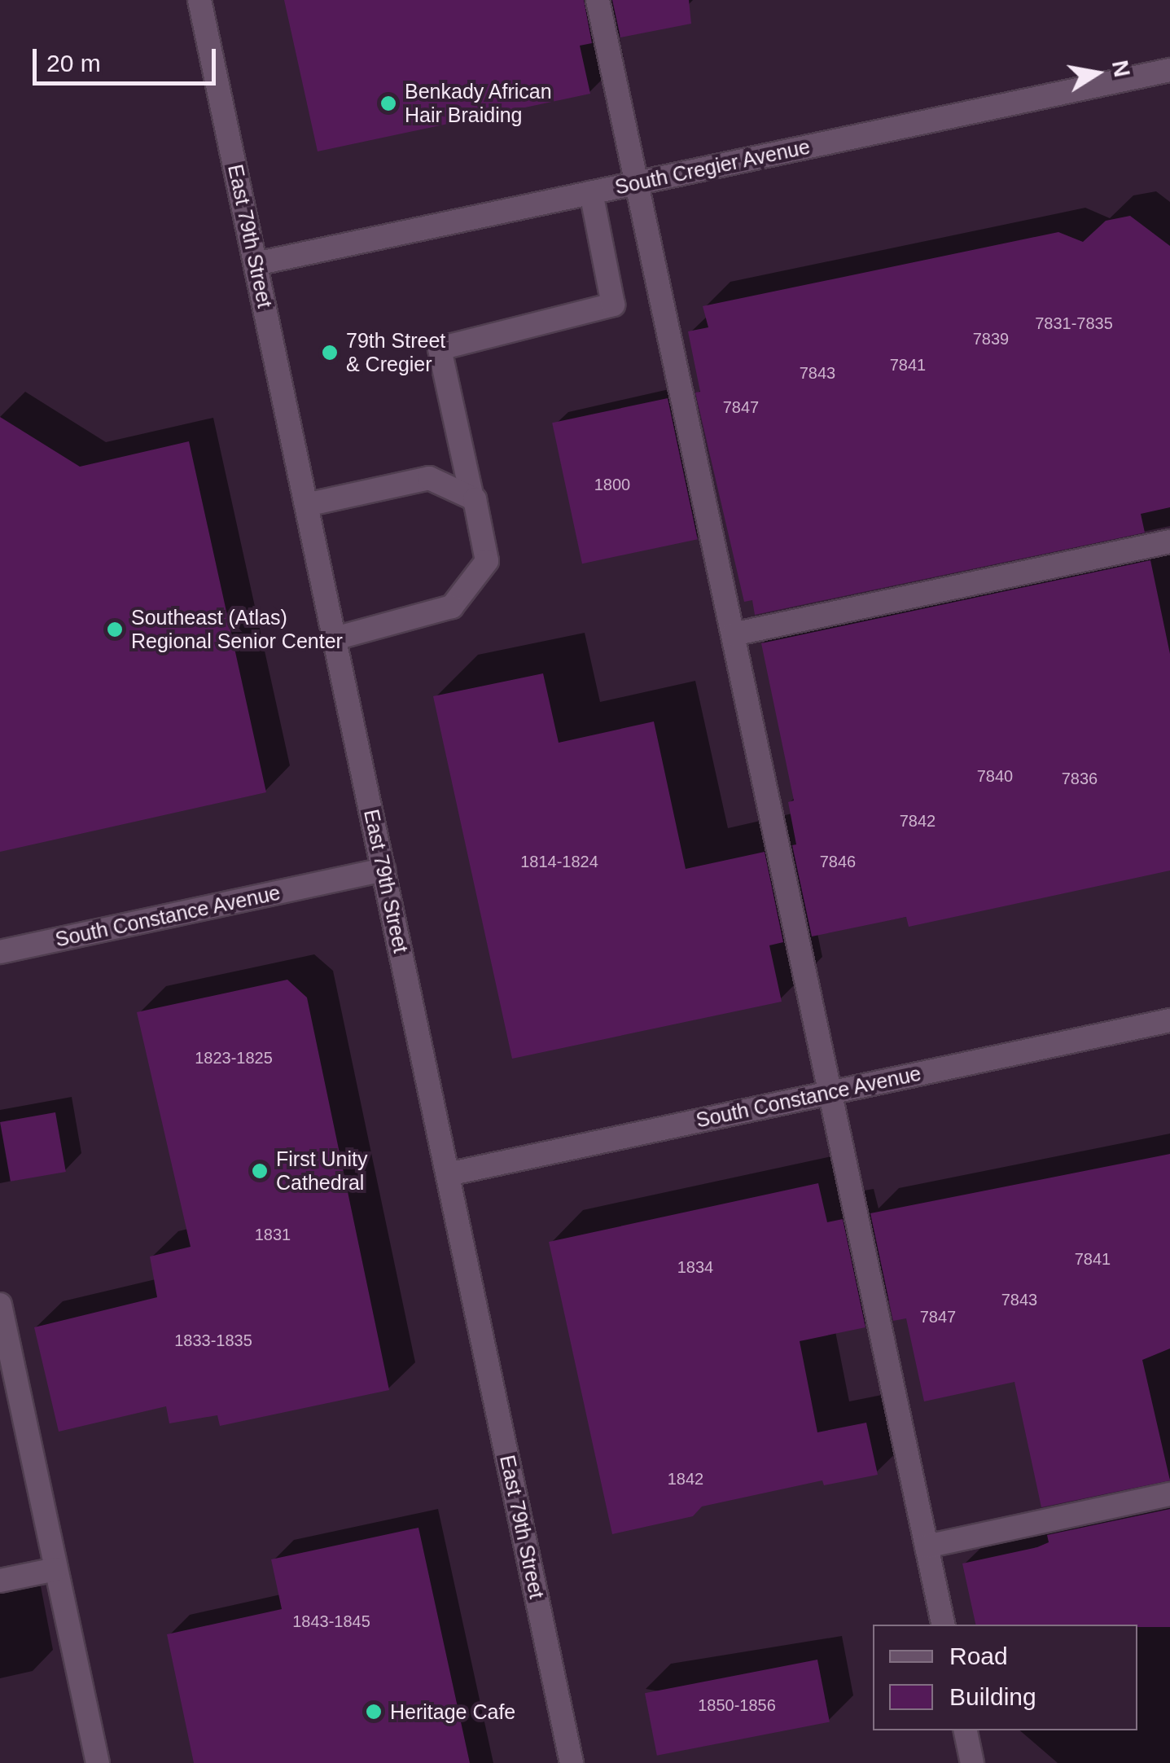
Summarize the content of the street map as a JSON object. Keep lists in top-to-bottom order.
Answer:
{
  "streets": {
    "street": ["South Cregier Avenue", "East 79th Street", "South Constance Avenue"]
  },
  "crossings": [
    ["South Cregier Avenue", "East 79th Street"],
    ["East 79th Street", "South Constance Avenue"]
  ],
  "places": [
    "Benkady African Hair Braiding",
    "79th Street & Cregier",
    "Southeast (Atlas) Regional Senior Center",
    "First Unity Cathedral",
    "Heritage Cafe"
  ],
  "house_numbers": [
    "7831-7835",
    "7839",
    "7841",
    "7843",
    "7847",
    "1800",
    "7840",
    "7836",
    "7842",
    "1814-1824",
    "7846",
    "1823-1825",
    "1831",
    "7841",
    "1834",
    "7843",
    "7847",
    "1833-1835",
    "1842",
    "1843-1845",
    "1850-1856"
  ],
  "legend": ["Road", "Building"],
  "scale_bar": "20 m",
  "north": "right"
}
